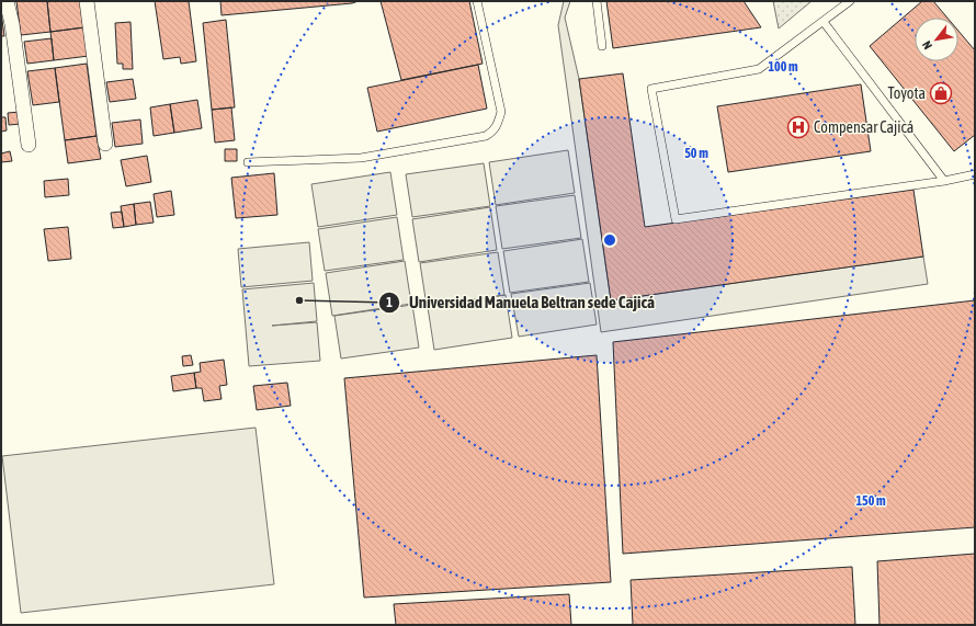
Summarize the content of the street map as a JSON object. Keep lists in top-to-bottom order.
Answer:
{
  "places": {
    "shop": ["Toyota"],
    "hospital": ["Compensar Cajicá"],
    "other": ["Universidad Manuela Beltran sede Cajicá"]
  },
  "north": "bottom left",
  "rings": ["100 m", "50 m", "150 m"]
}
